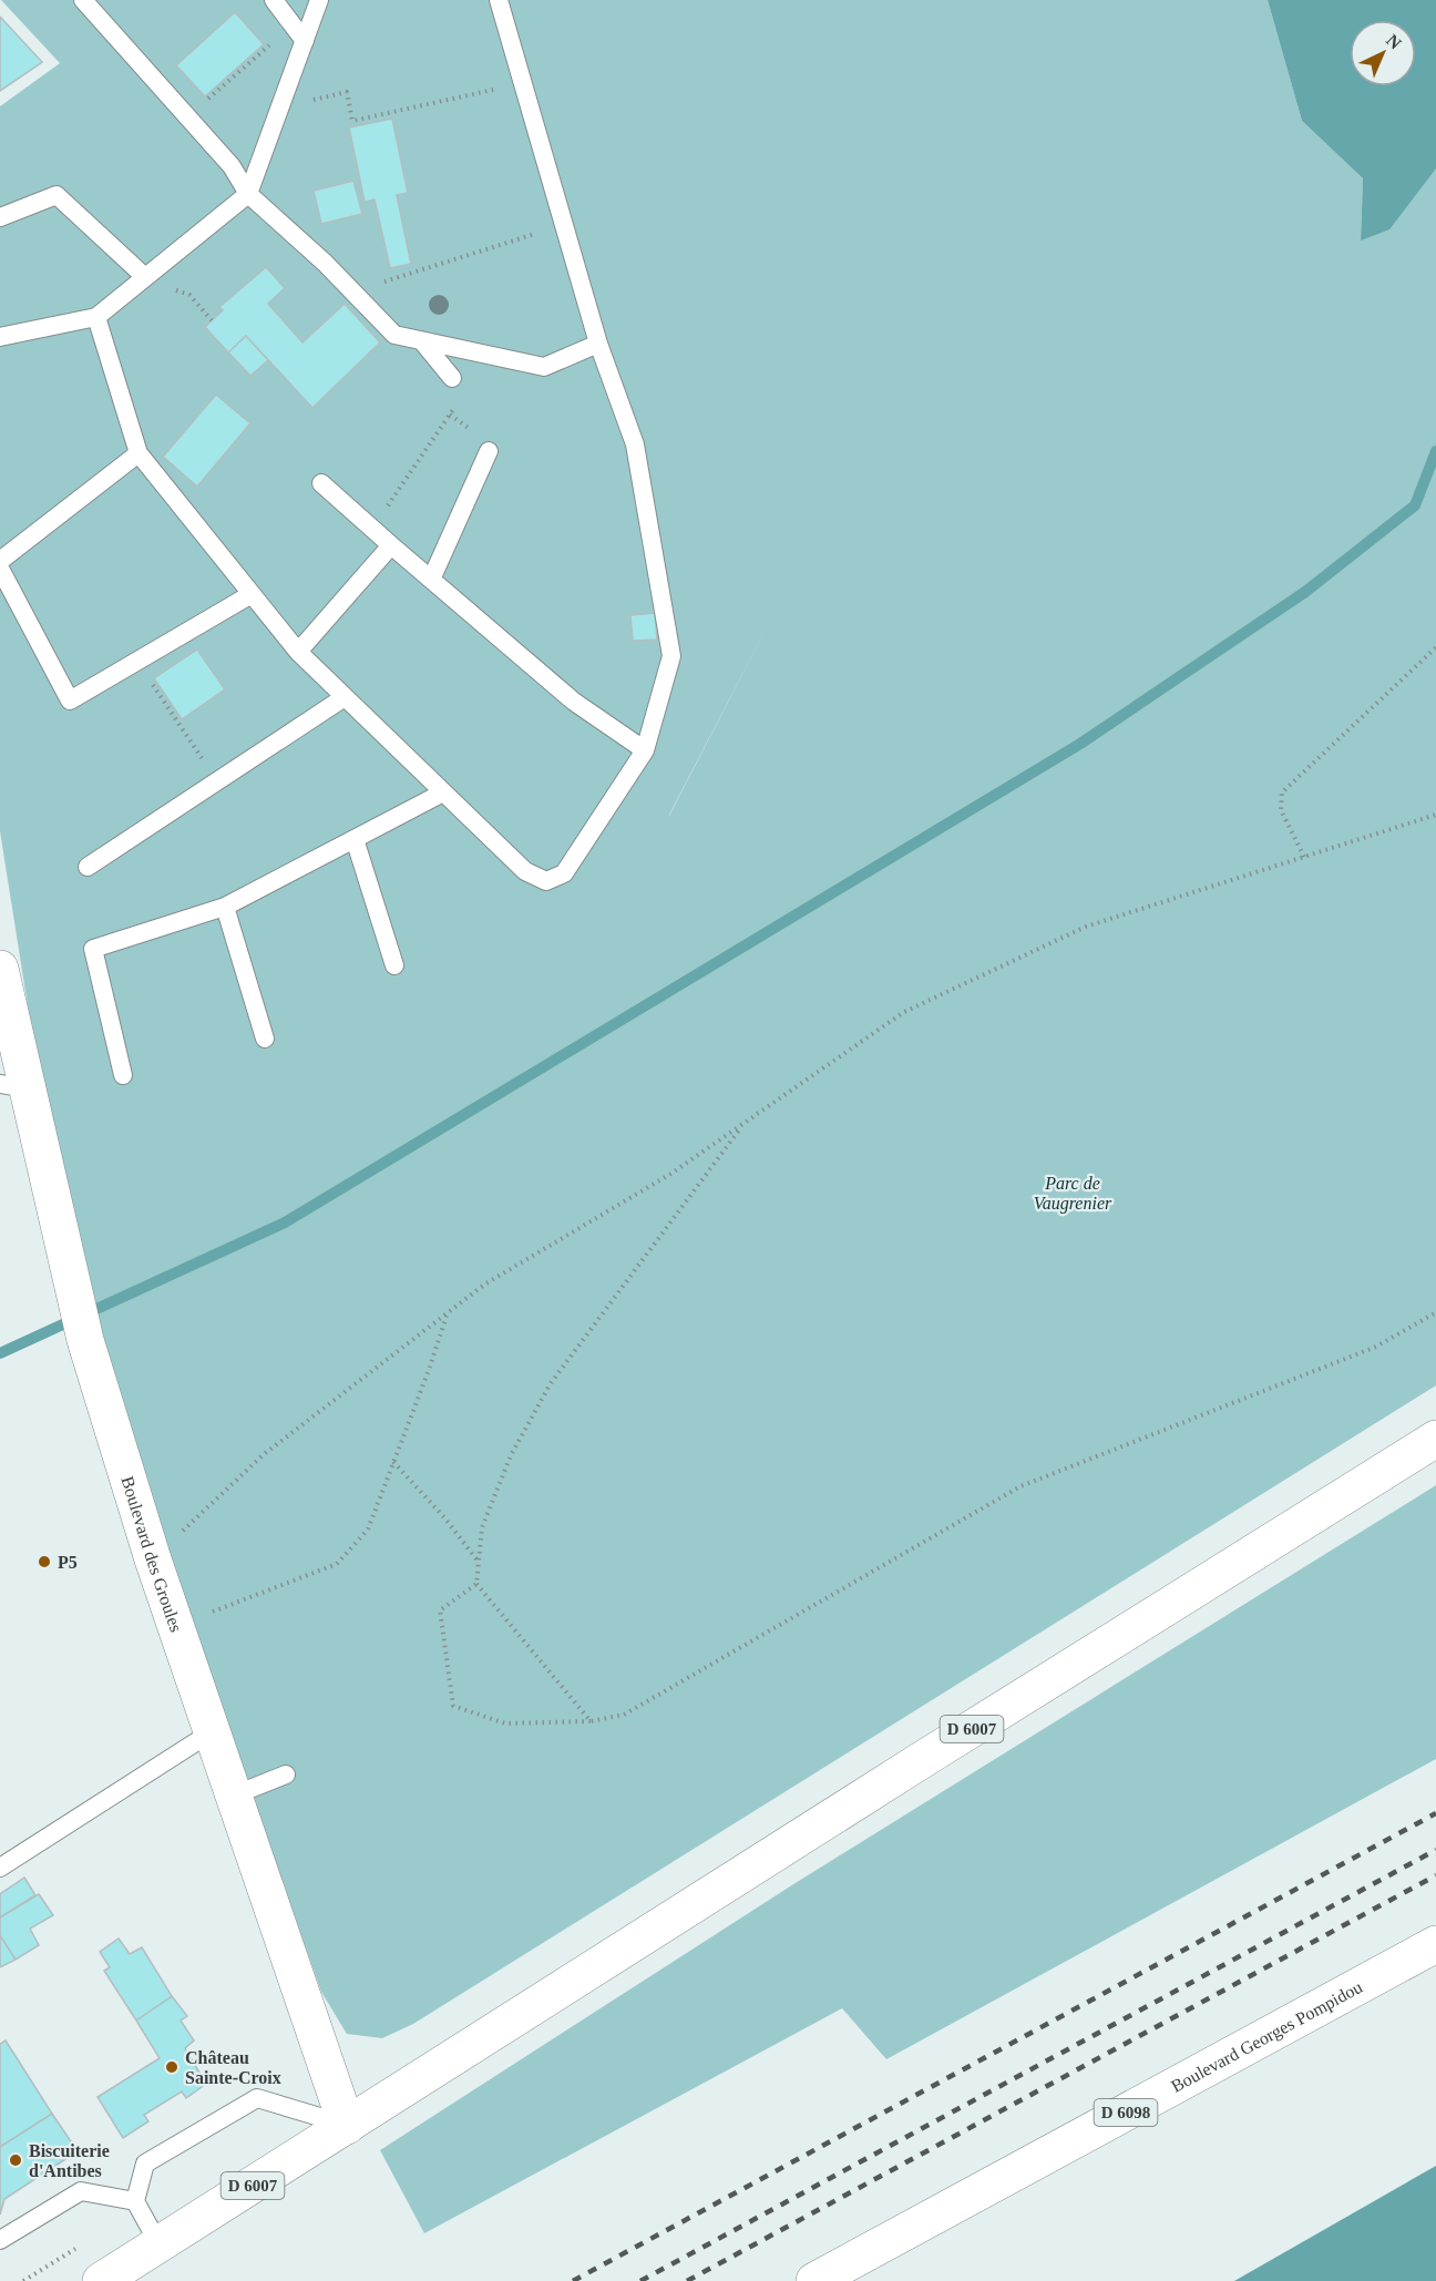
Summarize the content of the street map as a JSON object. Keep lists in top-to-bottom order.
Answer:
{
  "streets": {
    "main road": [
      "Boulevard des Groules",
      "D 6007",
      "Boulevard Georges Pompidou",
      "D 6098"
    ]
  },
  "crossings": [
    ["Boulevard des Groules", "D 6007"]
  ],
  "parks": ["Parc de Vaugrenier"],
  "places": ["P5", "Château Sainte-Croix", "Biscuiterie d'Antibes"],
  "north": "top right"
}
